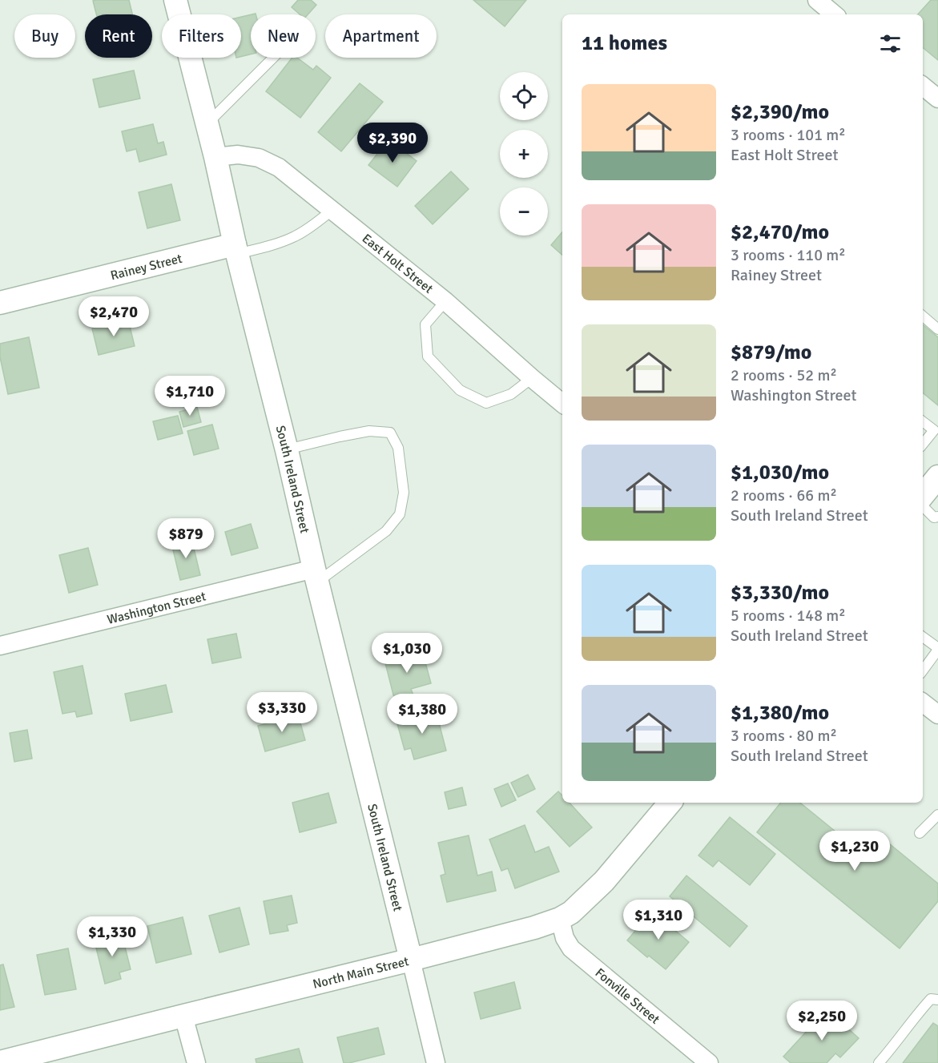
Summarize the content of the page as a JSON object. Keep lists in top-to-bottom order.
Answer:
{
  "streets": {
    "street": [
      "East Holt Street",
      "Rainey Street",
      "South Ireland Street",
      "Washington Street",
      "North Main Street",
      "Fonville Street"
    ]
  },
  "crossings": [
    ["East Holt Street", "South Ireland Street"],
    ["Rainey Street", "South Ireland Street"],
    ["South Ireland Street", "Washington Street"],
    ["South Ireland Street", "North Main Street"],
    ["North Main Street", "Fonville Street"]
  ],
  "page": {
    "chip": [
      "Buy",
      "Rent",
      "Filters",
      "New",
      "Apartment"
    ],
    "heading": "11 homes",
    "map_buttons": ["+", "−"],
    "list": [
      {
        "name": "$2,390/mo",
        "note": "3 rooms · 101 m² · East Holt Street"
      },
      {
        "name": "$2,470/mo",
        "note": "3 rooms · 110 m² · Rainey Street"
      },
      {
        "name": "$879/mo",
        "note": "2 rooms · 52 m² · Washington Street"
      },
      {
        "name": "$1,030/mo",
        "note": "2 rooms · 66 m² · South Ireland Street"
      },
      {
        "name": "$3,330/mo",
        "note": "5 rooms · 148 m² · South Ireland Street"
      },
      {
        "name": "$1,380/mo",
        "note": "3 rooms · 80 m² · South Ireland Street"
      }
    ],
    "price": [
      "$2,390",
      "$2,470",
      "$1,710",
      "$879",
      "$1,030",
      "$3,330",
      "$1,380",
      "$1,230",
      "$1,310",
      "$1,330",
      "$2,250"
    ]
  }
}
